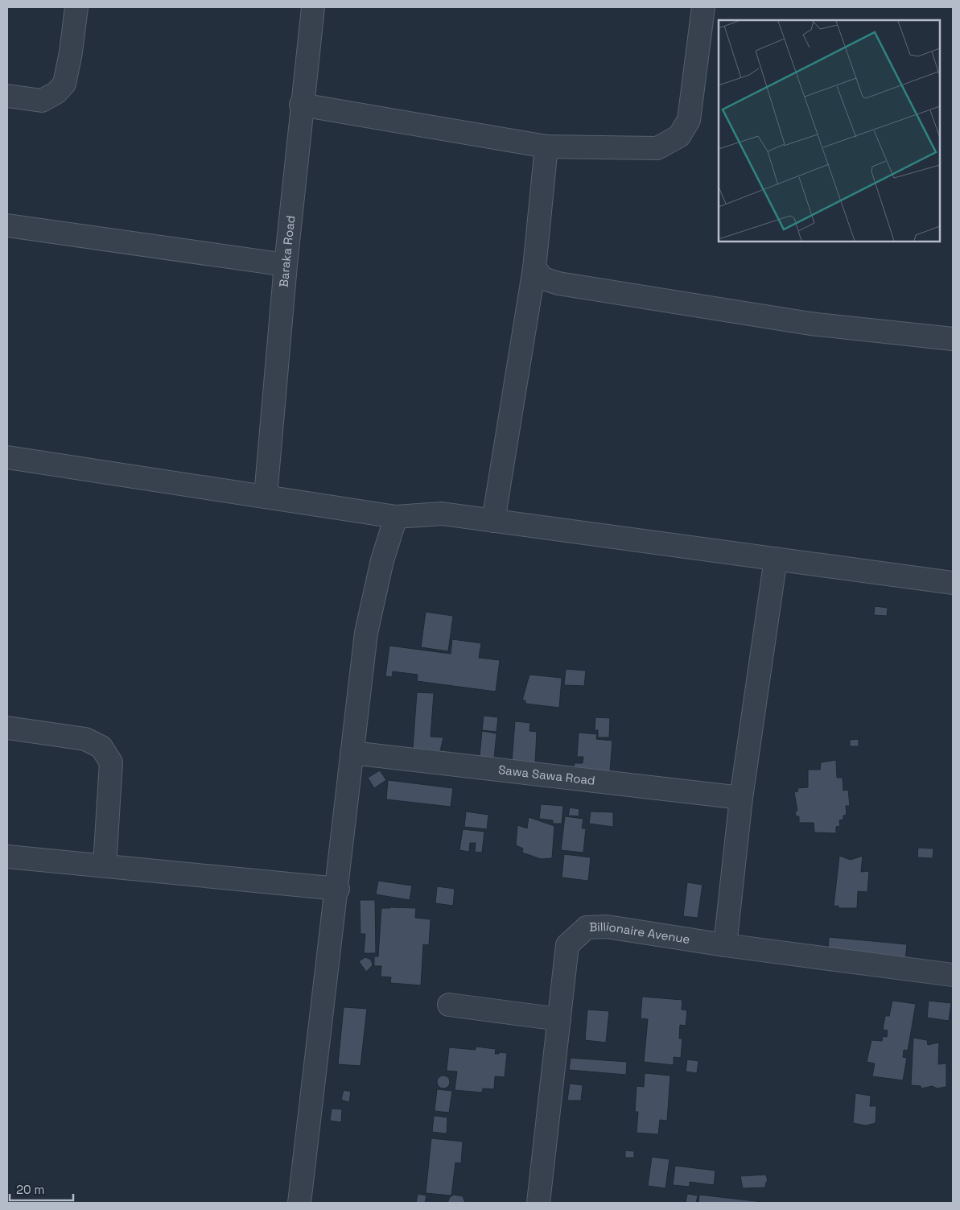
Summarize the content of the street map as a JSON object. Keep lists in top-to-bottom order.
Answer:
{
  "streets": {
    "street": ["Baraka Road", "Sawa Sawa Road", "Billionaire Avenue"]
  },
  "scale_bar": "20 m"
}
